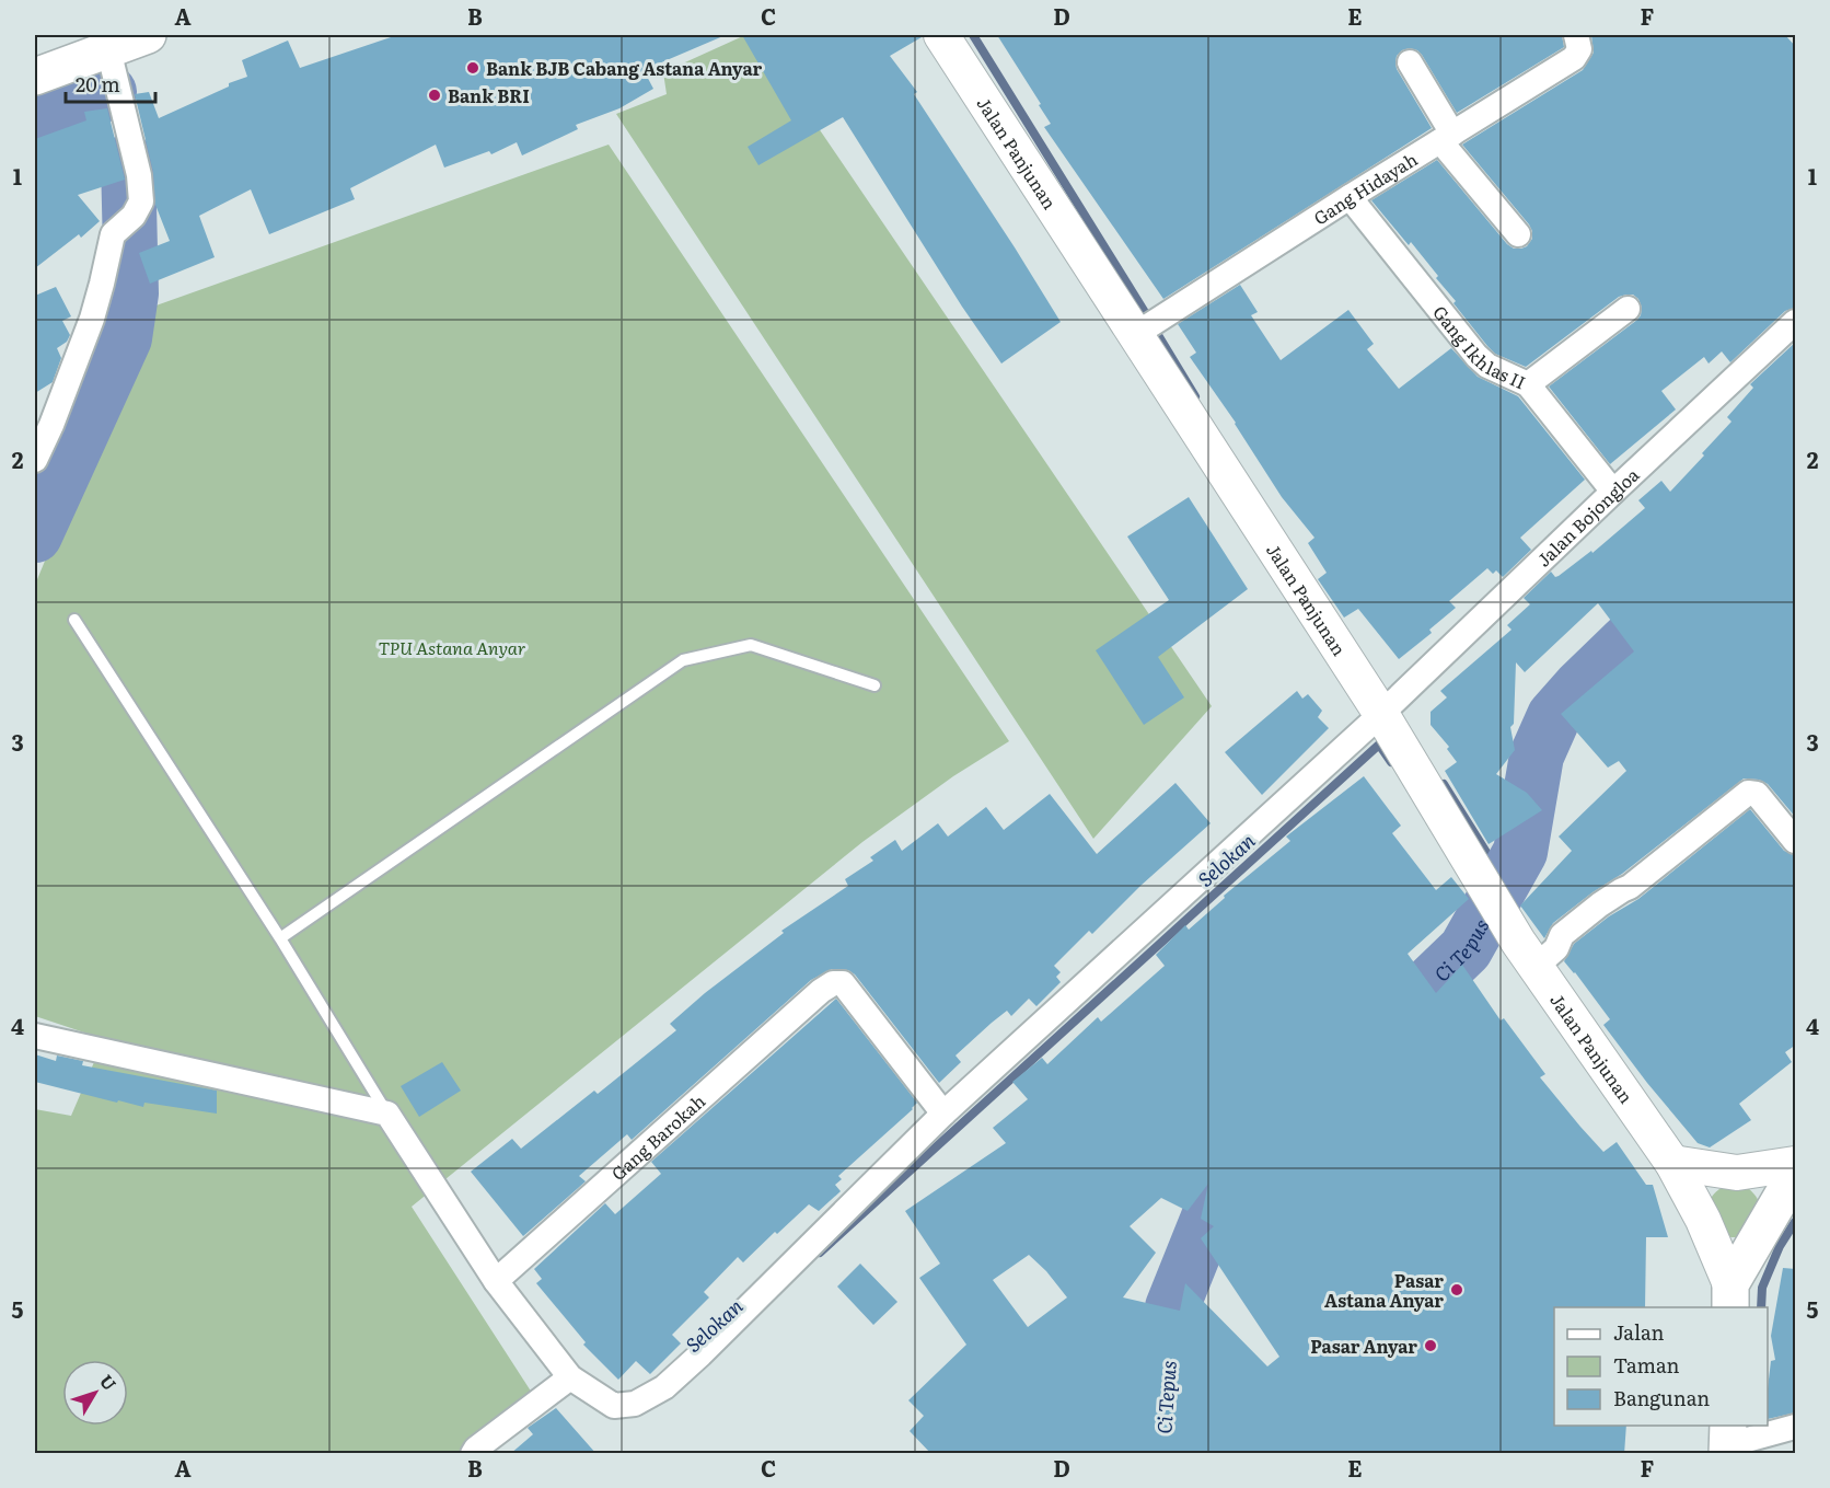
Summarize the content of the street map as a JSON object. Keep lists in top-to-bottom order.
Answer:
{
  "streets": {
    "main road": ["Jalan Panjunan"],
    "street": [
      "Gang Hidayah",
      "Gang Ikhlas II",
      "Jalan Bojongloa",
      "Gang Barokah"
    ]
  },
  "crossings": [
    ["Jalan Panjunan", "Gang Hidayah"],
    ["Jalan Panjunan", "Jalan Bojongloa"],
    ["Gang Hidayah", "Gang Ikhlas II"],
    ["Gang Ikhlas II", "Jalan Bojongloa"],
    ["Jalan Bojongloa", "Gang Barokah"]
  ],
  "water": ["Selokan", "Ci Tepus"],
  "parks": ["TPU Astana Anyar"],
  "places": [
    "Bank BJB Cabang Astana Anyar",
    "Bank BRI",
    "Pasar Astana Anyar",
    "Pasar Anyar"
  ],
  "legend": ["Jalan", "Taman", "Bangunan"],
  "scale_bar": "20 m",
  "north": "top right",
  "grid": {
    "columns": [
      "A",
      "B",
      "C",
      "D",
      "E",
      "F"
    ],
    "rows": [
      "1",
      "2",
      "3",
      "4",
      "5"
    ]
  }
}
